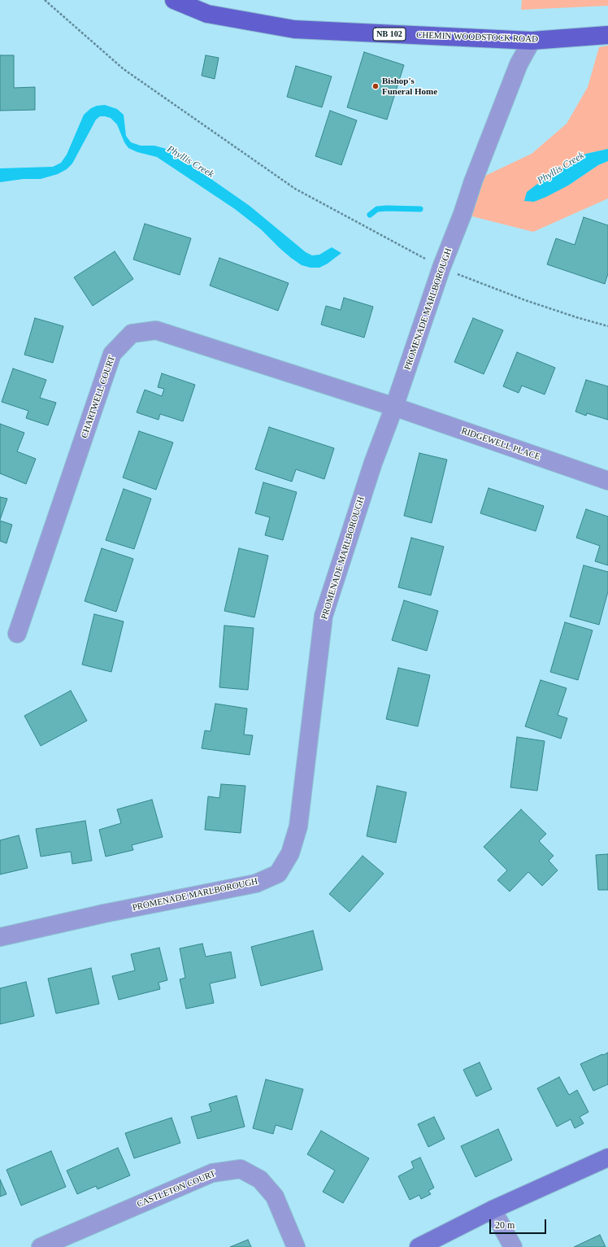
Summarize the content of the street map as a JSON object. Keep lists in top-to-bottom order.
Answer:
{
  "streets": {
    "main road": ["NB 102", "CHEMIN WOODSTOCK ROAD"],
    "street": [
      "PROMENADE MARLBOROUGH",
      "CHARTWELL COURT",
      "RIDGEWELL PLACE",
      "CASTLETON COURT"
    ]
  },
  "crossings": [
    ["CHEMIN WOODSTOCK ROAD", "PROMENADE MARLBOROUGH"],
    ["PROMENADE MARLBOROUGH", "CHARTWELL COURT"],
    ["PROMENADE MARLBOROUGH", "RIDGEWELL PLACE"],
    ["CHARTWELL COURT", "RIDGEWELL PLACE"]
  ],
  "water": ["Phyllis Creek"],
  "places": ["Bishop's Funeral Home"],
  "scale_bar": "20 m"
}
